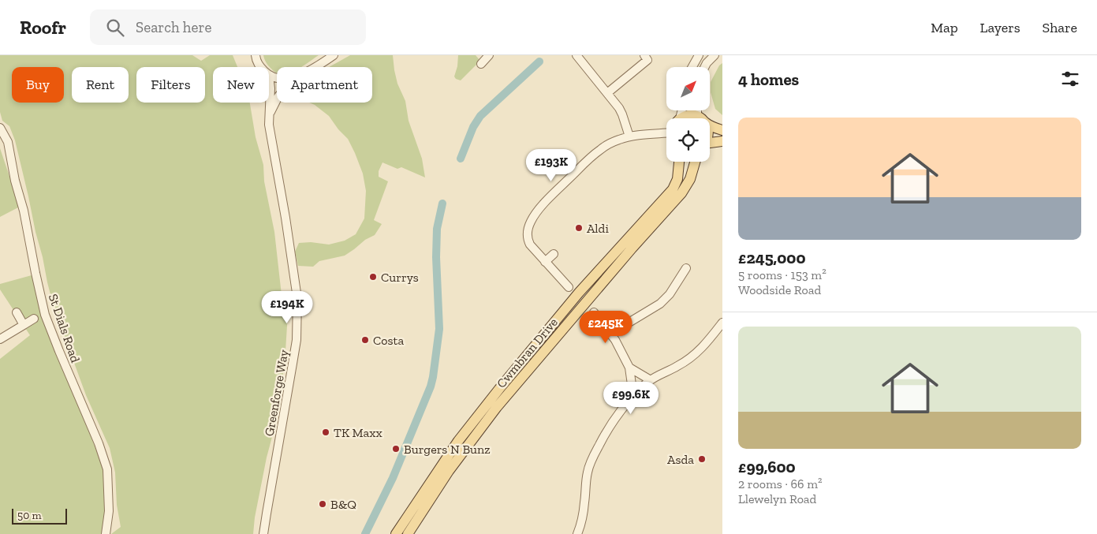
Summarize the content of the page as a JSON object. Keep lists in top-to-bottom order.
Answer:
{
  "streets": {
    "main road": ["Cwmbran Drive"],
    "street": ["St Dials Road", "Greenforge Way"]
  },
  "places": [
    "Aldi",
    "Currys",
    "Costa",
    "TK Maxx",
    "Burgers N Bunz",
    "Asda",
    "B&Q"
  ],
  "scale_bar": "50 m",
  "north": "top right",
  "page": {
    "header": "Roofr",
    "search": "Search here",
    "nav": ["Map", "Layers", "Share"],
    "heading": "4 homes",
    "chip": [
      "Buy",
      "Rent",
      "Filters",
      "New",
      "Apartment"
    ],
    "list": [
      {
        "name": "£245,000",
        "note": "5 rooms · 153 m² · Woodside Road"
      },
      {
        "name": "£99,600",
        "note": "2 rooms · 66 m² · Llewelyn Road"
      }
    ],
    "price": [
      "£193K",
      "£194K",
      "£245K",
      "£99.6K"
    ],
    "scale": "50 m"
  }
}
